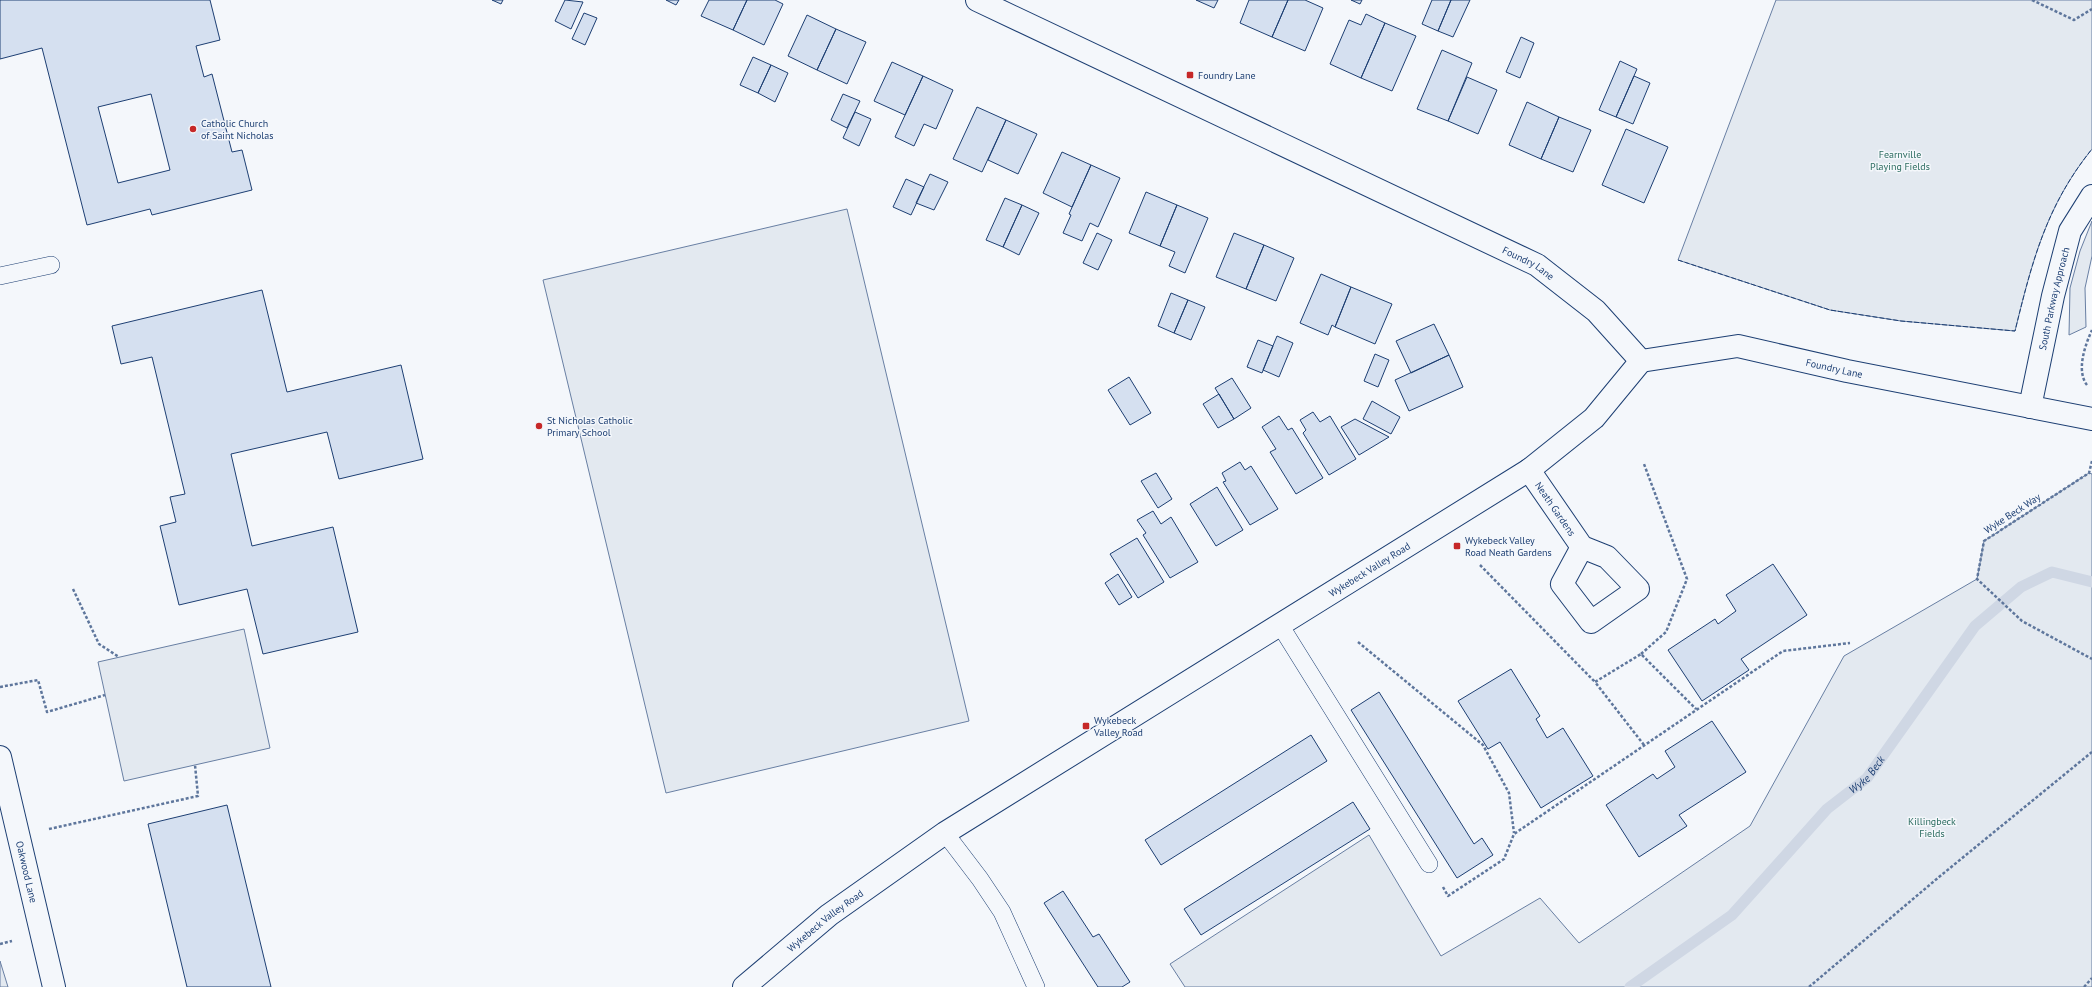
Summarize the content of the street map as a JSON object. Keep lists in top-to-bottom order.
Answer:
{
  "streets": {
    "street": [
      "Foundry Lane",
      "South Parkway Approach",
      "Neath Gardens",
      "Wykebeck Valley Road",
      "Oakwood Lane"
    ],
    "path": ["Wyke Beck Way"]
  },
  "crossings": [
    ["Foundry Lane", "South Parkway Approach"],
    ["Foundry Lane", "Wykebeck Valley Road"],
    ["Neath Gardens", "Wykebeck Valley Road"]
  ],
  "water": ["Wyke Beck"],
  "parks": ["Fearnville Playing Fields", "Killingbeck Fields"],
  "places": {
    "transit": ["Foundry Lane", "Wykebeck Valley Road Neath Gardens", "Wykebeck Valley Road"],
    "other": ["Catholic Church of Saint Nicholas", "St Nicholas Catholic Primary School"]
  }
}
